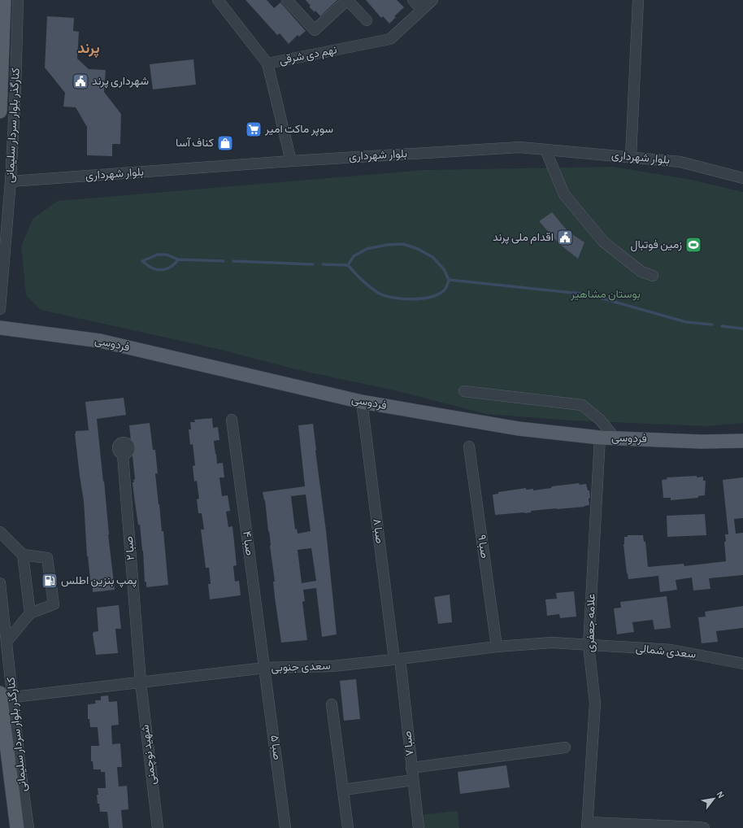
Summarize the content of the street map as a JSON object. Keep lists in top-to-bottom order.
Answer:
{
  "streets": {
    "main road": ["فردوسی"],
    "street": [
      "نهم دی شرقی",
      "کنارگذر بلوار سردار سلیمانی",
      "بلوار شهرداری",
      "صبا ۸",
      "صبا ۴",
      "صبا ۹",
      "صبا ۲",
      "علامه جعفری",
      "سعدی شمالی",
      "سعدی جنوبی",
      "صبا ۷",
      "صبا ۵",
      "شهید نوچمنی"
    ]
  },
  "crossings": [
    ["نهم دی شرقی", "بلوار شهرداری"],
    ["کنارگذر بلوار سردار سلیمانی", "بلوار شهرداری"],
    ["کنارگذر بلوار سردار سلیمانی", "سعدی جنوبی"],
    ["فردوسی", "صبا ۸"],
    ["فردوسی", "علامه جعفری"],
    ["صبا ۸", "سعدی جنوبی"],
    ["صبا ۸", "صبا ۷"],
    ["صبا ۴", "سعدی جنوبی"],
    ["صبا ۴", "صبا ۵"],
    ["صبا ۹", "سعدی جنوبی"],
    ["صبا ۲", "سعدی جنوبی"],
    ["صبا ۲", "شهید نوچمنی"],
    ["علامه جعفری", "سعدی شمالی"],
    ["علامه جعفری", "سعدی جنوبی"],
    ["سعدی شمالی", "سعدی جنوبی"],
    ["سعدی جنوبی", "صبا ۷"],
    ["سعدی جنوبی", "صبا ۵"],
    ["سعدی جنوبی", "شهید نوچمنی"]
  ],
  "districts": ["پرند"],
  "parks": ["بوستان مشاهیر"],
  "places": {
    "public building": ["شهرداری پرند", "اقدام ملی پرند"],
    "supermarket": ["سوپر ماکت امیر"],
    "shop": ["کناف آسا"],
    "sports": ["زمین فوتبال"],
    "fuel station": ["پمپ بنزین اطلس"]
  },
  "north": "top right"
}
